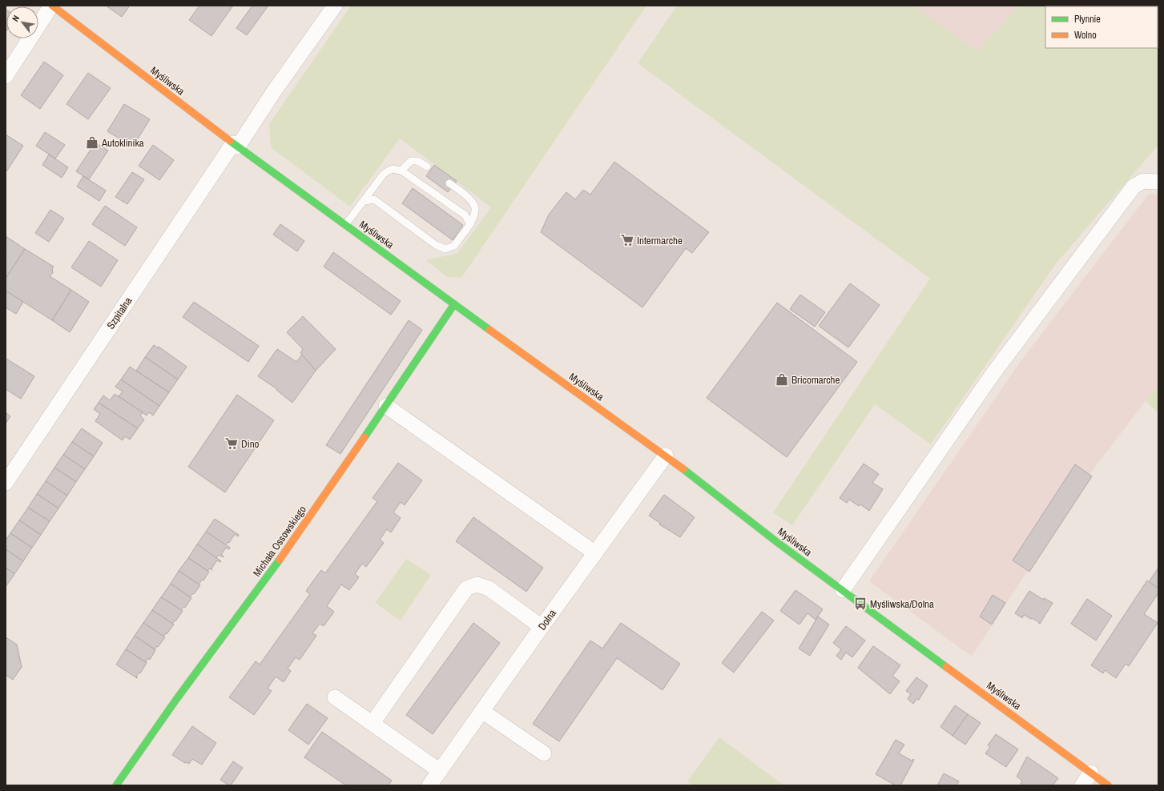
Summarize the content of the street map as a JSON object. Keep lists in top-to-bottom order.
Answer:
{
  "streets": {
    "street": [
      "Myśliwska",
      "Szpitalna",
      "Michała Ossowskiego",
      "Dolna"
    ]
  },
  "crossings": [
    ["Myśliwska", "Szpitalna"],
    ["Myśliwska", "Michała Ossowskiego"],
    ["Myśliwska", "Dolna"]
  ],
  "places": {
    "shop": ["Autoklinika", "Bricomarche"],
    "supermarket": ["Intermarche", "Dino"],
    "bus stop": ["Myśliwska/Dolna"]
  },
  "legend": ["Płynnie", "Wolno"],
  "north": "top left"
}
